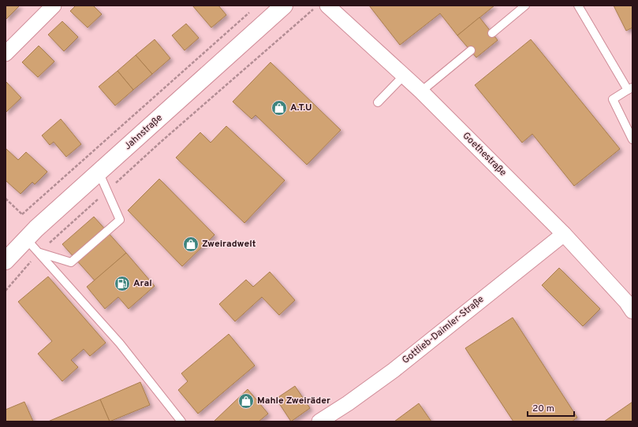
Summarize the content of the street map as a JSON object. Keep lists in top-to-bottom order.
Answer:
{
  "streets": {
    "main road": ["Jahnstraße"],
    "street": ["Goethestraße", "Gottlieb-Daimler-Straße"]
  },
  "crossings": [
    ["Goethestraße", "Gottlieb-Daimler-Straße"]
  ],
  "places": {
    "shop": ["A.T.U", "Zweiradwelt", "Mahle Zweiräder"],
    "fuel station": ["Aral"]
  },
  "scale_bar": "20 m"
}
